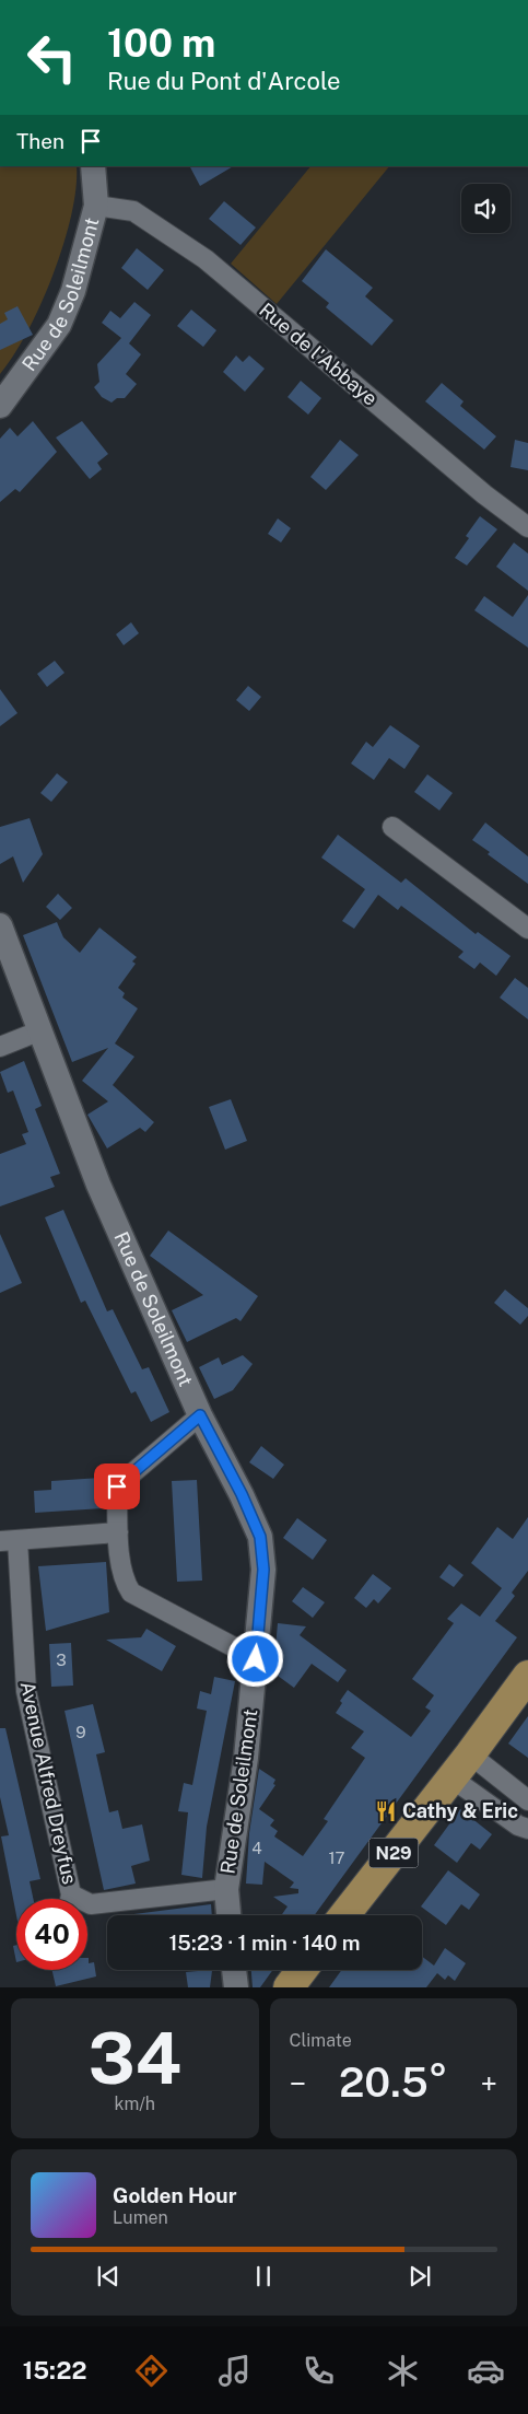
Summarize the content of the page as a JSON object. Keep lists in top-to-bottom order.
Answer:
{
  "streets": {
    "main road": ["N29"],
    "street": ["Rue de Soleilmont", "Rue de l'Abbaye", "Avenue Alfred Dreyfus"]
  },
  "crossings": [
    ["Rue de Soleilmont", "Rue de l'Abbaye"],
    ["Rue de Soleilmont", "Avenue Alfred Dreyfus"]
  ],
  "places": {
    "restaurant": ["Cathy & Eric"]
  },
  "house_numbers": [
    "3",
    "9",
    "4",
    "17"
  ],
  "page": {
    "turn": ["100 m", "Rue du Pont d'Arcole"],
    "then": "Then",
    "limit": "40",
    "trip": "15:23 · 1 min · 140 m",
    "tile": [
      ["34", "km/h"],
      "Climate"
    ],
    "heat": ["−", "20.5°", "+"],
    "song": ["Golden Hour", "Lumen"],
    "tabs": "15:22"
  }
}
